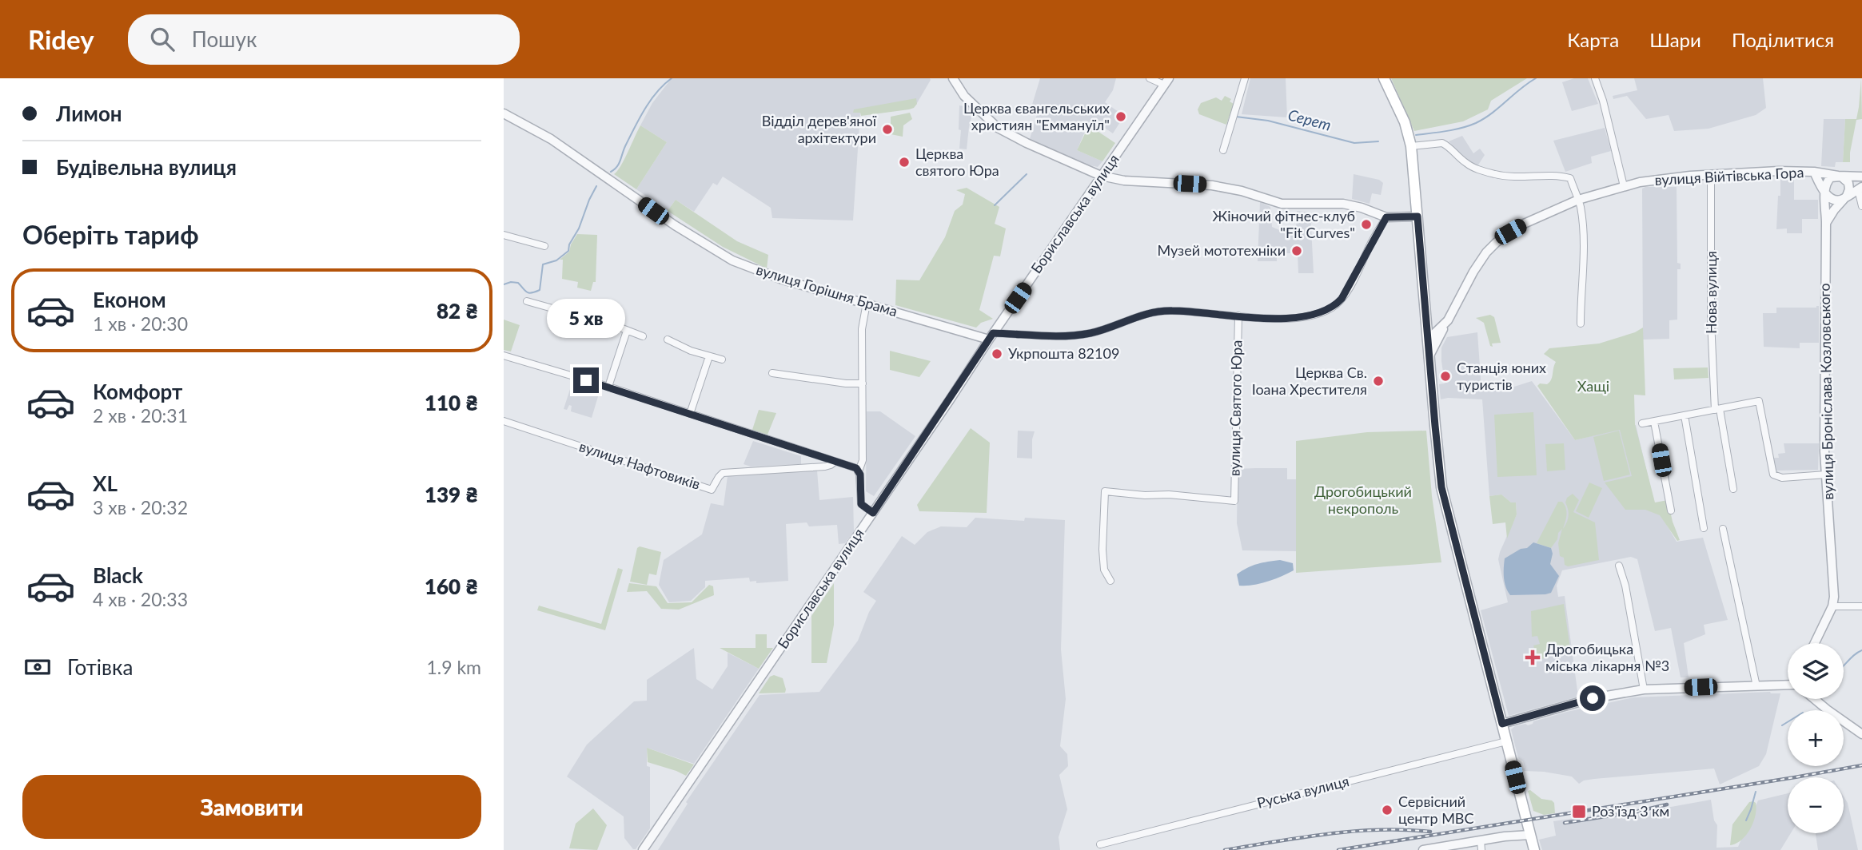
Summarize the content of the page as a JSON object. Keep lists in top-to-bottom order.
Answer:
{
  "streets": {
    "street": [
      "вулиця Війтівська Гора",
      "Бориславська вулиця",
      "вулиця Горішня Брама",
      "Нова вулиця",
      "вулиця Броніслава Козловського",
      "вулиця Святого Юра",
      "вулиця Нафтовиків",
      "Руська вулиця"
    ]
  },
  "crossings": [
    ["вулиця Війтівська Гора", "Нова вулиця"],
    ["вулиця Війтівська Гора", "вулиця Броніслава Козловського"],
    ["Бориславська вулиця", "вулиця Горішня Брама"]
  ],
  "water": ["Серет"],
  "parks": ["Хащі", "Дрогобицький некрополь"],
  "places": {
    "other": [
      "Церква євангельських християн \"Еммануїл\"",
      "Відділ дерев'яної архітектури",
      "Церква святого Юра",
      "Жіночий фітнес-клуб \"Fit Curves\"",
      "Музей мототехніки",
      "Укрпошта 82109",
      "Станція юних туристів",
      "Церква Св. Іоана Хрестителя",
      "Сервісний центр МВС"
    ],
    "health": ["Дрогобицька міська лікарня №3"],
    "transit": ["Роз'їзд 3 км"]
  },
  "page": {
    "header": "Ridey",
    "search": "Пошук",
    "nav": ["Карта", "Шари", "Поділитися"],
    "banner": ["Лимон", "Будівельна вулиця"],
    "heading": "Оберіть тариф",
    "list": [
      {
        "name": "Економ",
        "note": "1 хв · 20:30",
        "value": "82 ₴"
      },
      {
        "name": "Комфорт",
        "note": "2 хв · 20:31",
        "value": "110 ₴"
      },
      {
        "name": "XL",
        "note": "3 хв · 20:32",
        "value": "139 ₴"
      },
      {
        "name": "Black",
        "note": "4 хв · 20:33",
        "value": "160 ₴"
      }
    ],
    "bubble": "5 хв",
    "pay": ["Готівка", "1.9 km"],
    "map_buttons": ["+", "−"],
    "buttons": "Замовити"
  }
}
